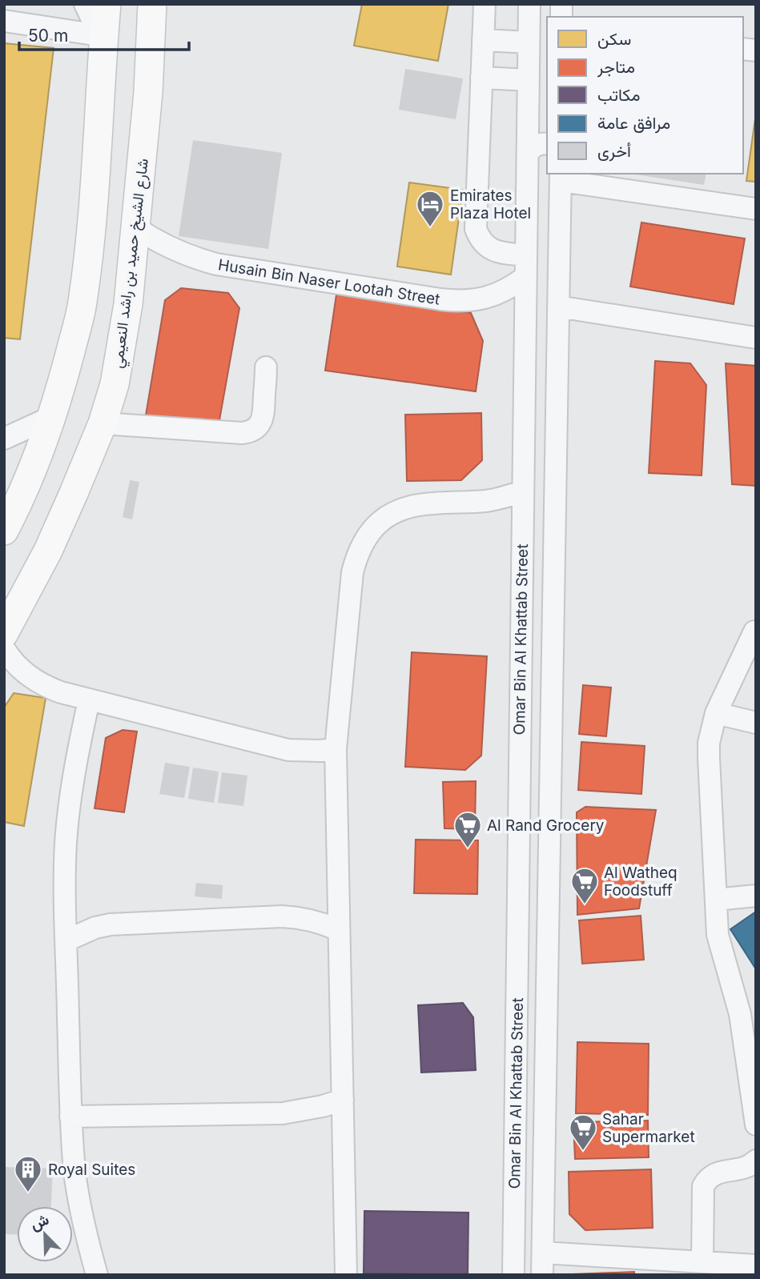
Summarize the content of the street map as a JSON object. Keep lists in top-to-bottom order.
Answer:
{
  "streets": {
    "main road": ["شارع الشيخ حميد بن راشد النعيمي"],
    "street": ["Husain Bin Naser Lootah Street", "Omar Bin Al Khattab Street"]
  },
  "crossings": [
    ["شارع الشيخ حميد بن راشد النعيمي", "Husain Bin Naser Lootah Street"],
    ["Husain Bin Naser Lootah Street", "Omar Bin Al Khattab Street"]
  ],
  "places": {
    "hotel": ["Emirates Plaza Hotel"],
    "supermarket": ["Al Rand Grocery", "Al Watheq Foodstuff", "Sahar Supermarket"],
    "building": ["Royal Suites"]
  },
  "legend": [
    "سكن",
    "متاجر",
    "مكاتب",
    "مرافق عامة",
    "أخرى"
  ],
  "scale_bar": "50 m",
  "north": "top left"
}
